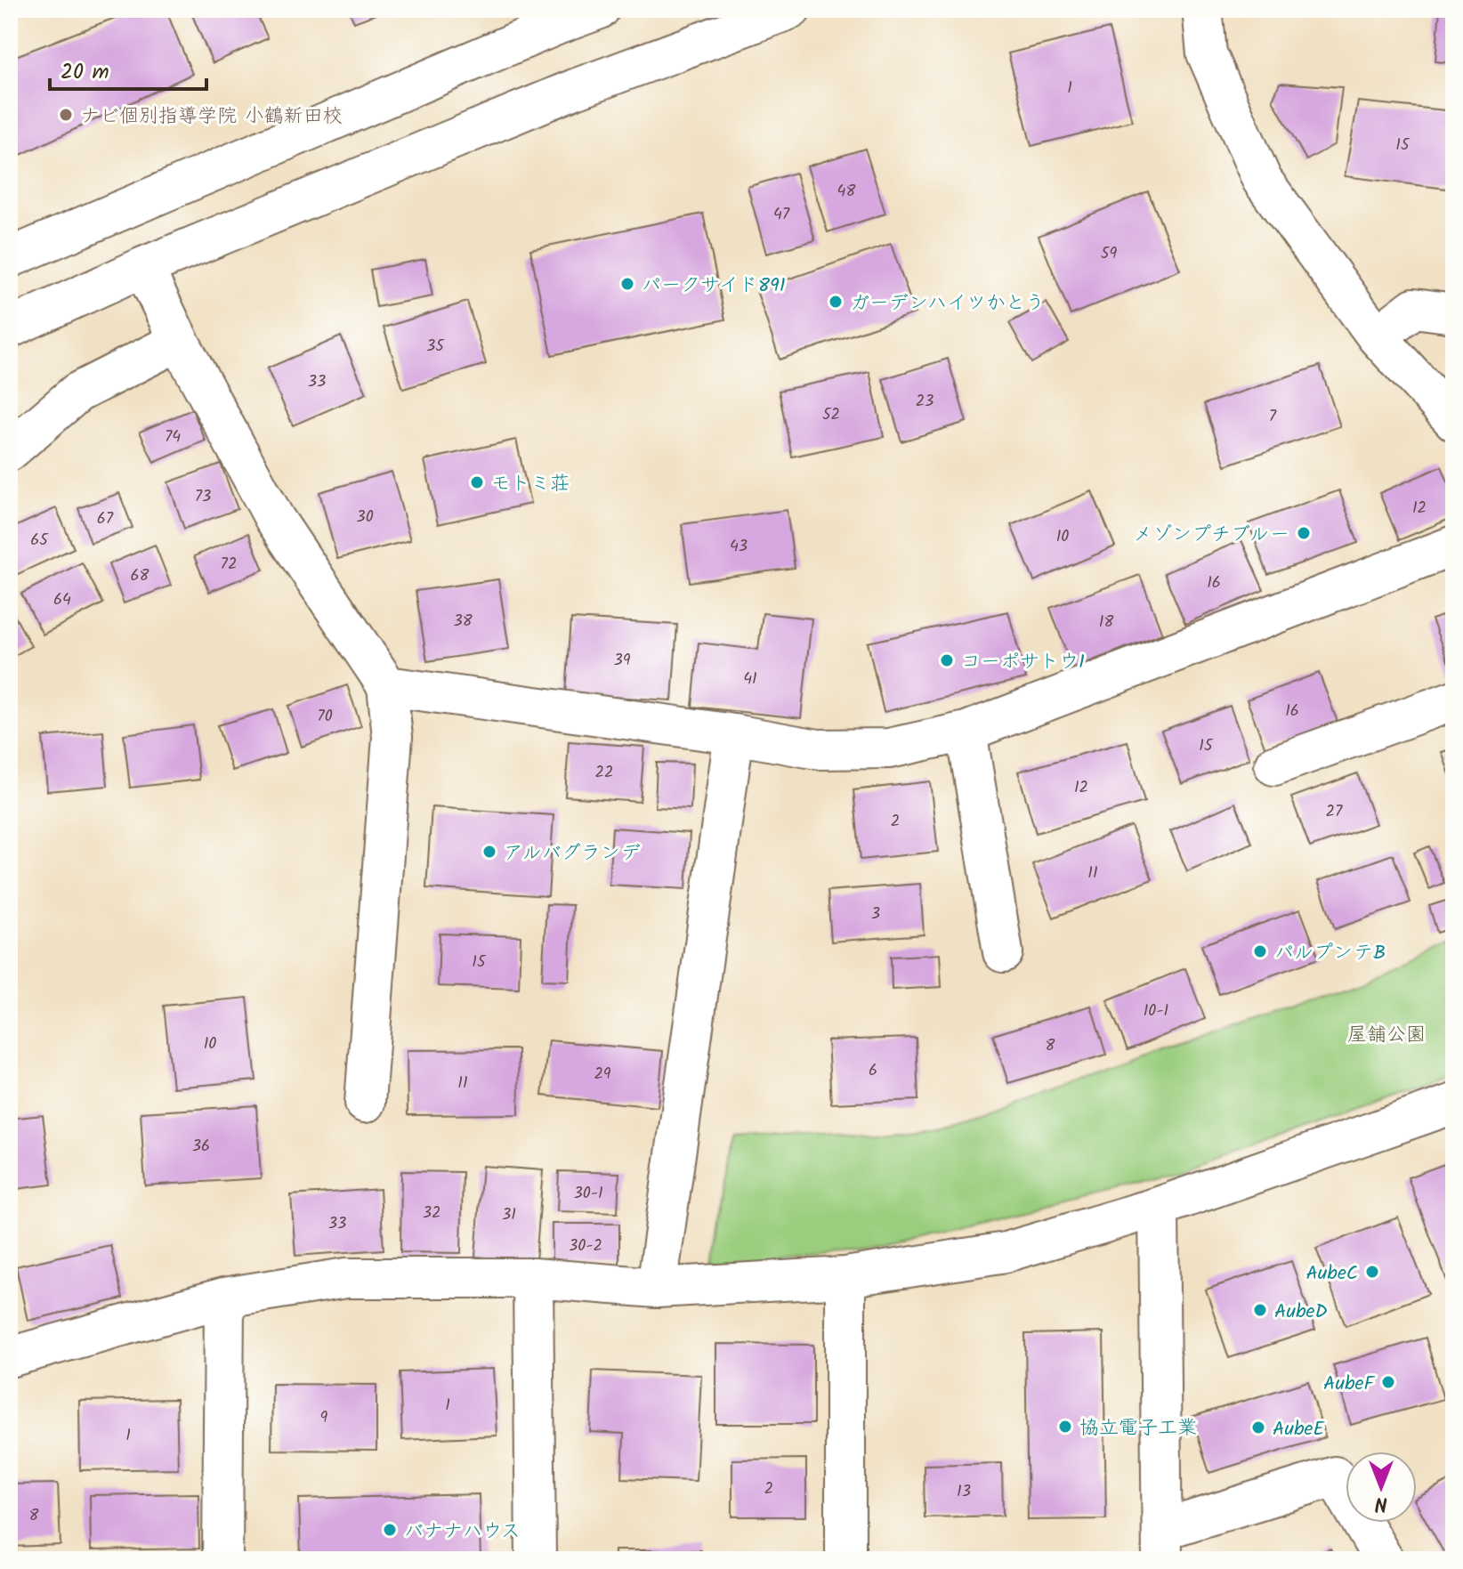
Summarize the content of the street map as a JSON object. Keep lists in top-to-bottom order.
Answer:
{
  "parks": ["屋舗公園"],
  "places": [
    "ナビ個別指導学院 小鶴新田校",
    "パークサイド891",
    "ガーデンハイツかとう",
    "モトミ荘",
    "メゾンプチブルー",
    "コーポサトウ1",
    "アルバグランデ",
    "パルプンテB",
    "AubeC",
    "AubeD",
    "AubeF",
    "協立電子工業",
    "AubeE",
    "バナナハウス"
  ],
  "house_numbers": [
    "1",
    "15",
    "48",
    "47",
    "59",
    "35",
    "33",
    "23",
    "52",
    "7",
    "74",
    "73",
    "12",
    "30",
    "67",
    "10",
    "65",
    "43",
    "72",
    "68",
    "16",
    "64",
    "38",
    "18",
    "39",
    "41",
    "16",
    "70",
    "15",
    "22",
    "12",
    "27",
    "2",
    "11",
    "3",
    "15",
    "10-1",
    "10",
    "8",
    "6",
    "29",
    "11",
    "36",
    "30-1",
    "32",
    "31",
    "33",
    "30-2",
    "1",
    "9",
    "1",
    "2",
    "13",
    "8"
  ],
  "scale_bar": "20 m",
  "north": "bottom"
}
